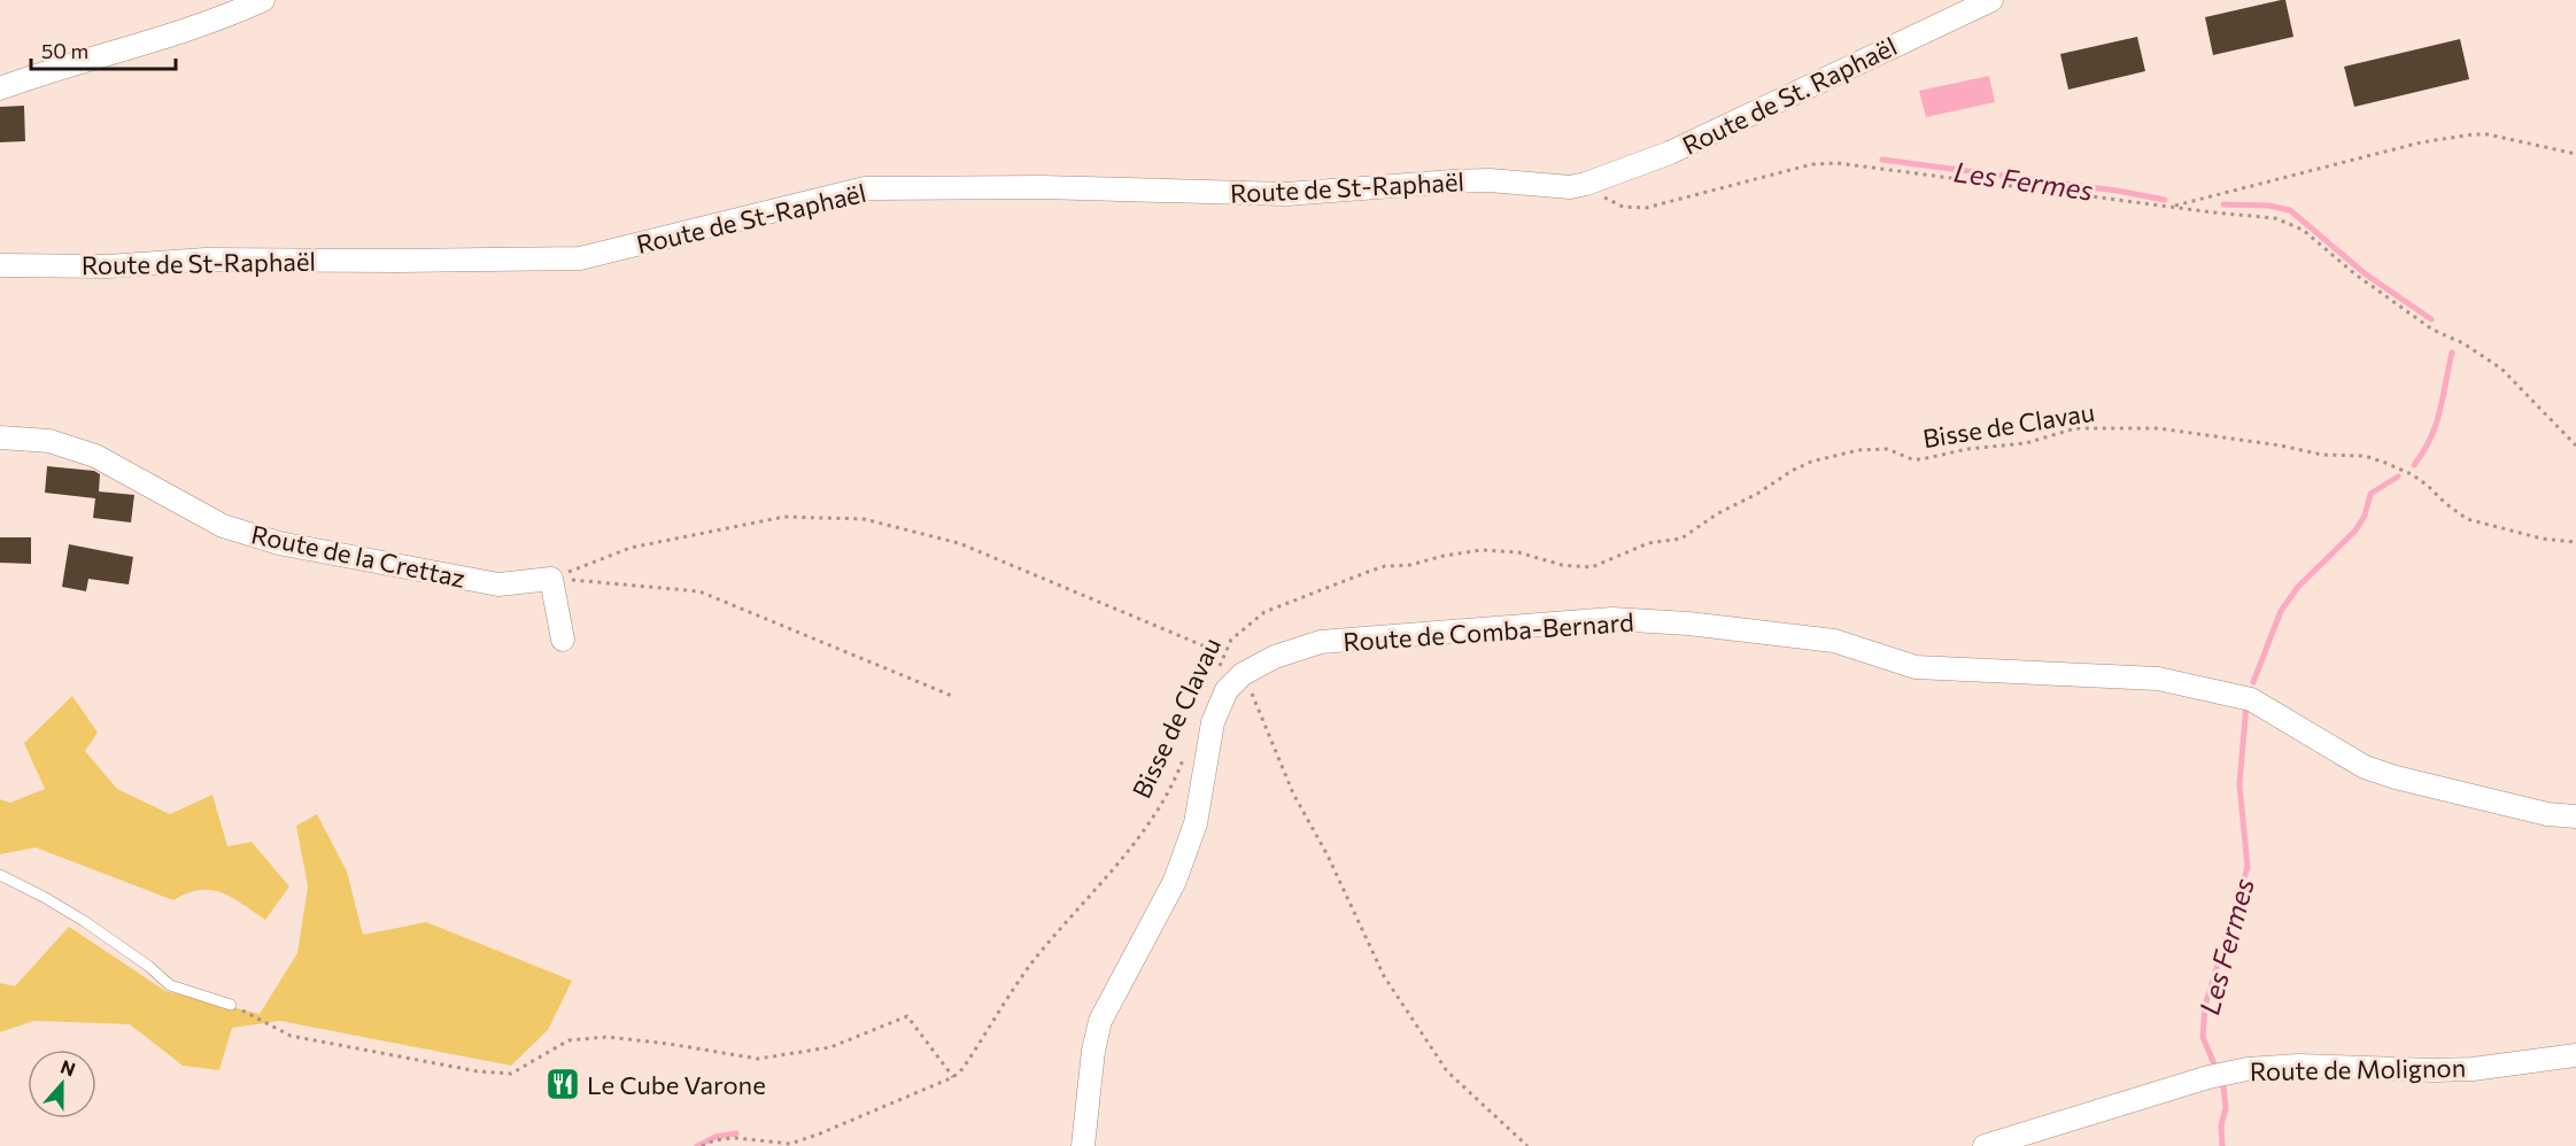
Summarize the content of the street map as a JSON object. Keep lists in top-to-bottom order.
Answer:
{
  "streets": {
    "street": [
      "Route de St. Raphaël",
      "Route de St-Raphaël",
      "Route de la Crettaz",
      "Route de Comba-Bernard",
      "Route de Molignon"
    ],
    "path": ["Bisse de Clavau"]
  },
  "crossings": [
    ["Route de St. Raphaël", "Route de St-Raphaël"]
  ],
  "water": ["Les Fermes"],
  "places": {
    "restaurant": ["Le Cube Varone"]
  },
  "scale_bar": "50 m",
  "north": "top"
}
